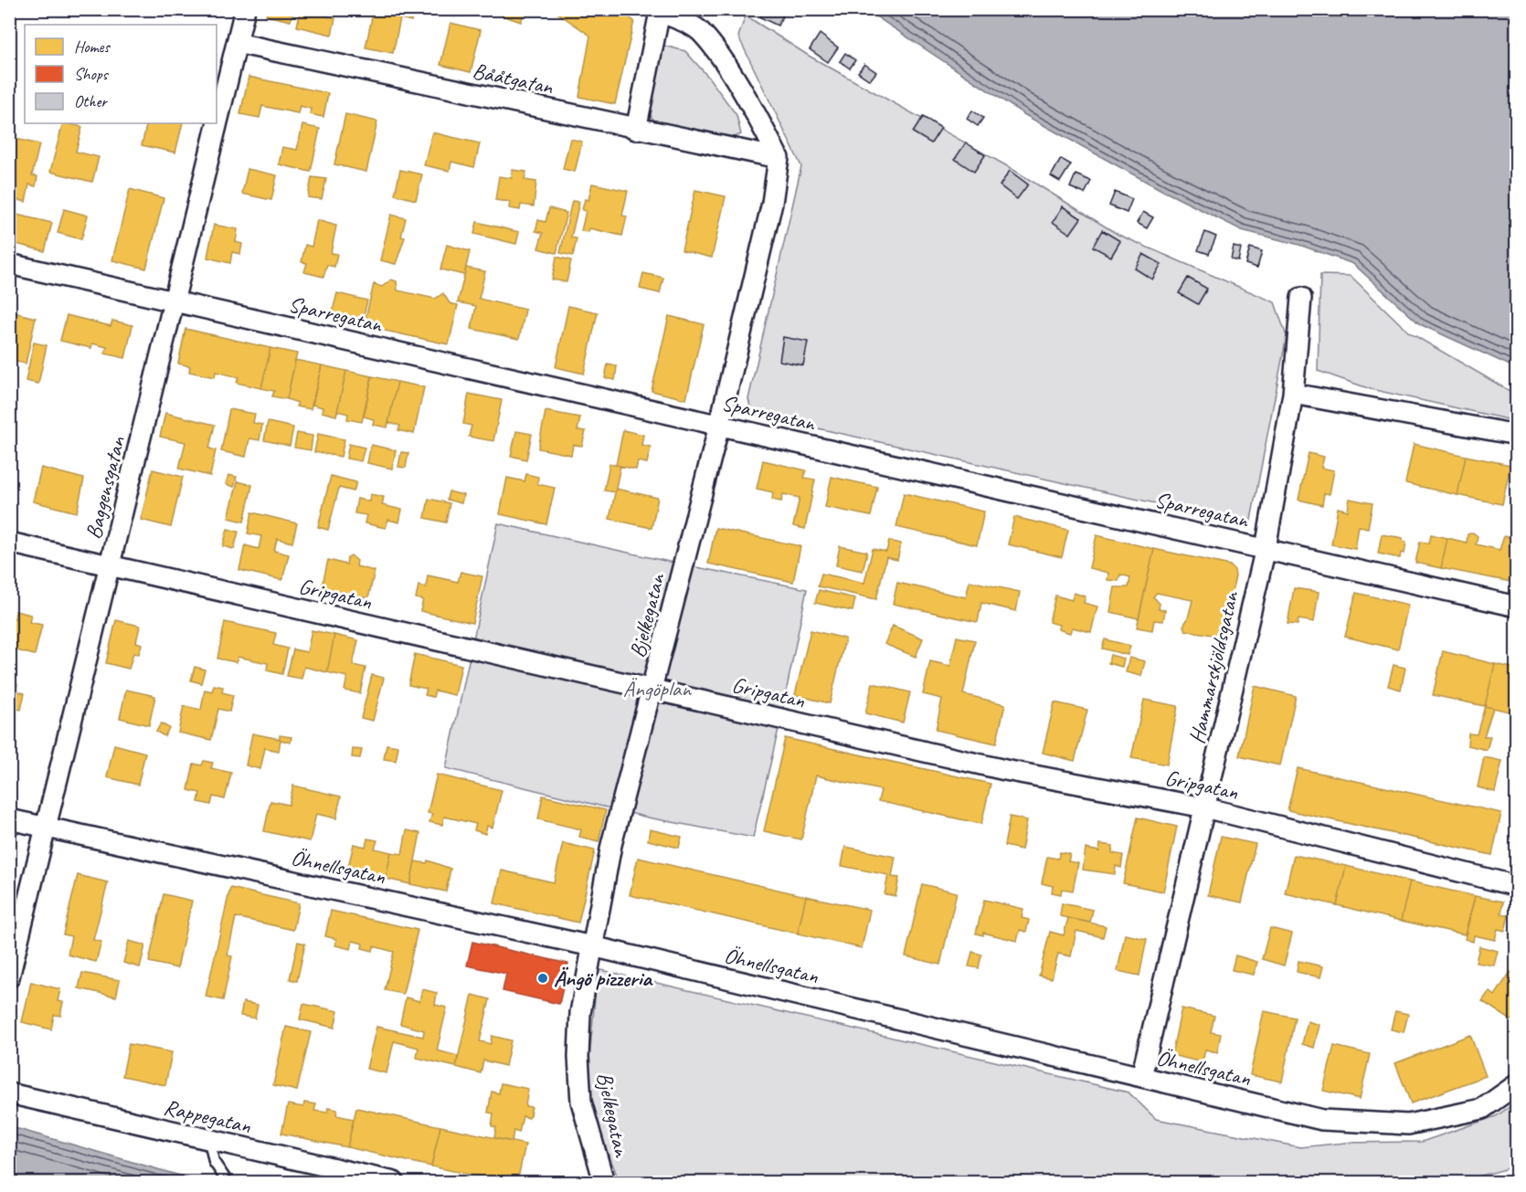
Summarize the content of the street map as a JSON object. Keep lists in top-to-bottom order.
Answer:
{
  "streets": {
    "street": [
      "Bååtgatan",
      "Sparregatan",
      "Baggensgatan",
      "Gripgatan",
      "Bjelkegatan",
      "Hammarskjöldsgatan",
      "Öhnellsgatan",
      "Rappegatan"
    ]
  },
  "crossings": [
    ["Bååtgatan", "Baggensgatan"],
    ["Bååtgatan", "Bjelkegatan"],
    ["Sparregatan", "Baggensgatan"],
    ["Sparregatan", "Bjelkegatan"],
    ["Sparregatan", "Hammarskjöldsgatan"],
    ["Baggensgatan", "Gripgatan"],
    ["Baggensgatan", "Öhnellsgatan"],
    ["Gripgatan", "Bjelkegatan"],
    ["Gripgatan", "Hammarskjöldsgatan"],
    ["Bjelkegatan", "Öhnellsgatan"],
    ["Hammarskjöldsgatan", "Öhnellsgatan"]
  ],
  "parks": ["Ängöplan"],
  "places": ["Ängö pizzeria"],
  "legend": ["Homes", "Shops", "Other"]
}
